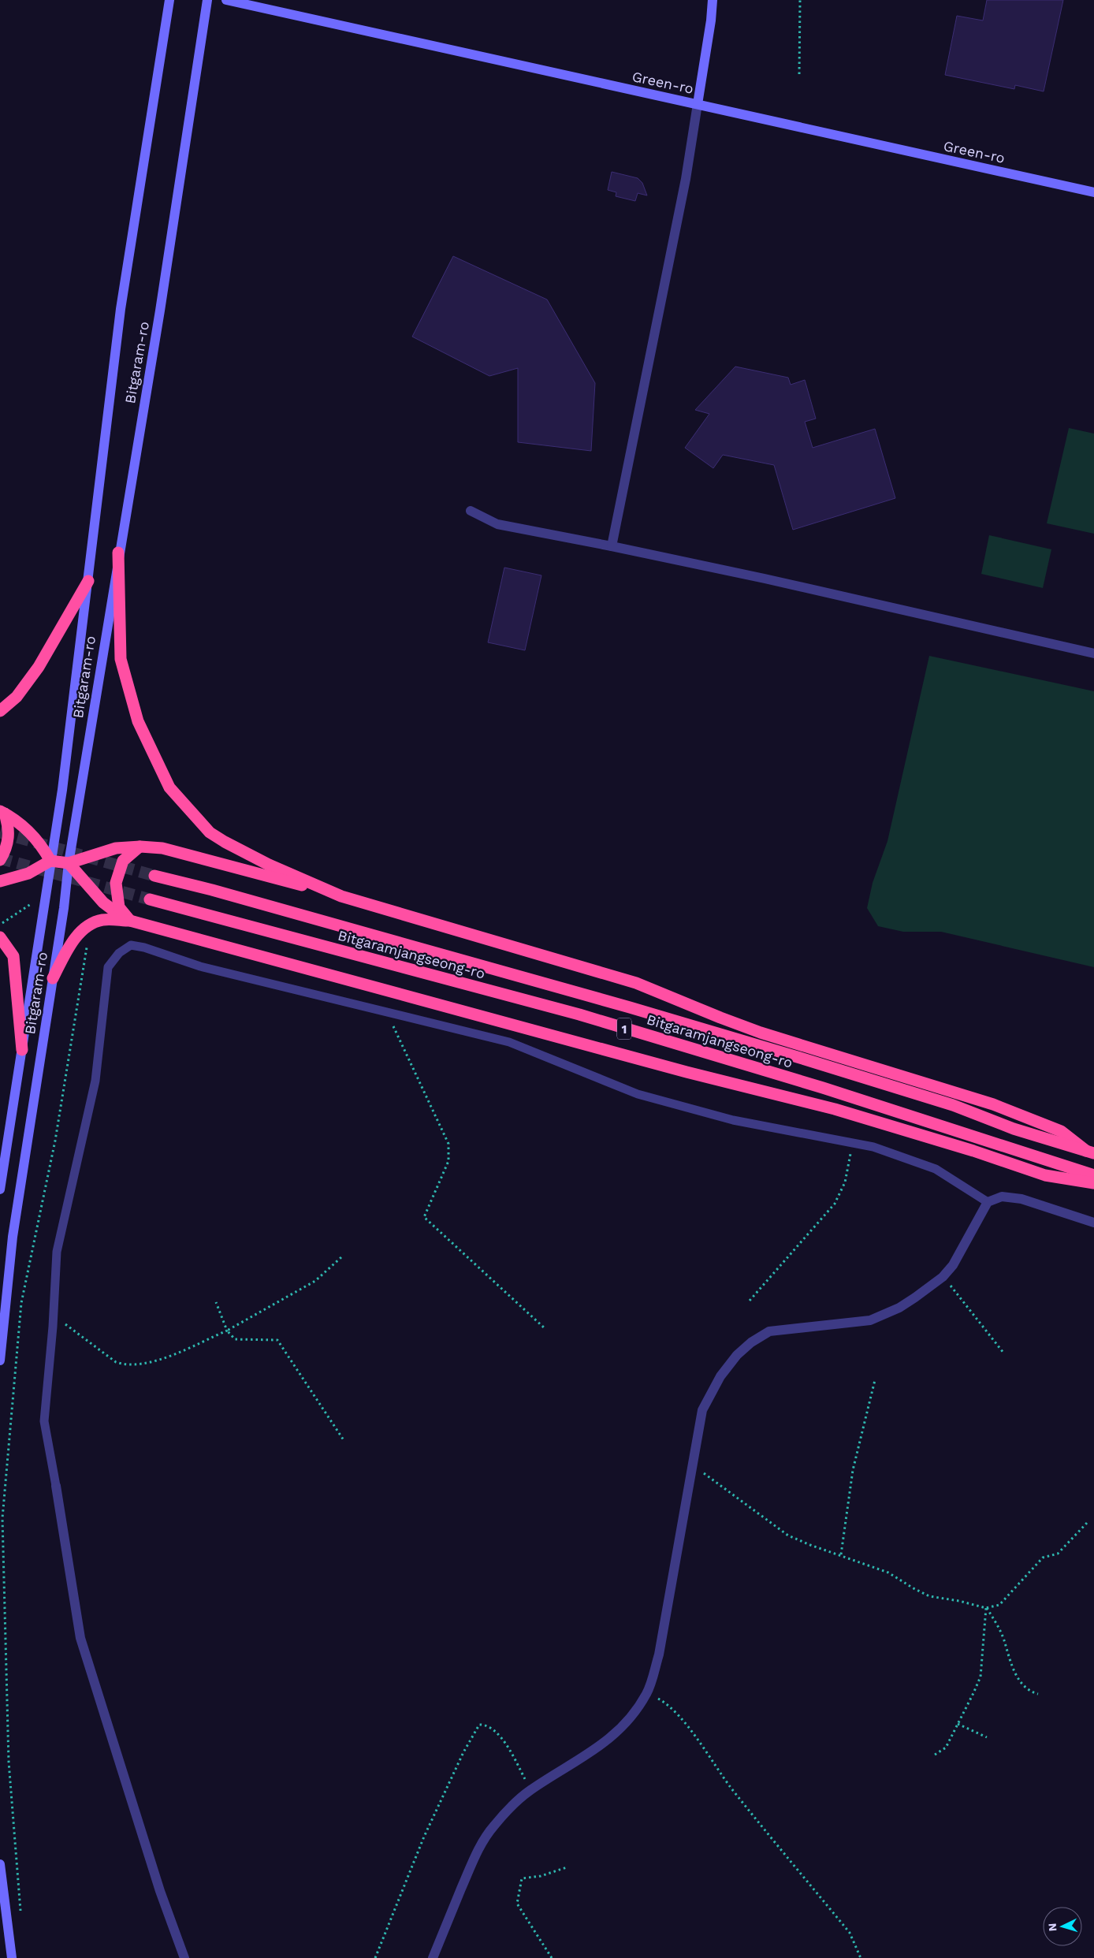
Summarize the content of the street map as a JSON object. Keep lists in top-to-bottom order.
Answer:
{
  "streets": {
    "highway": ["Bitgaramjangseong-ro", "1"],
    "main road": ["Green-ro", "Bitgaram-ro"]
  },
  "north": "left"
}
